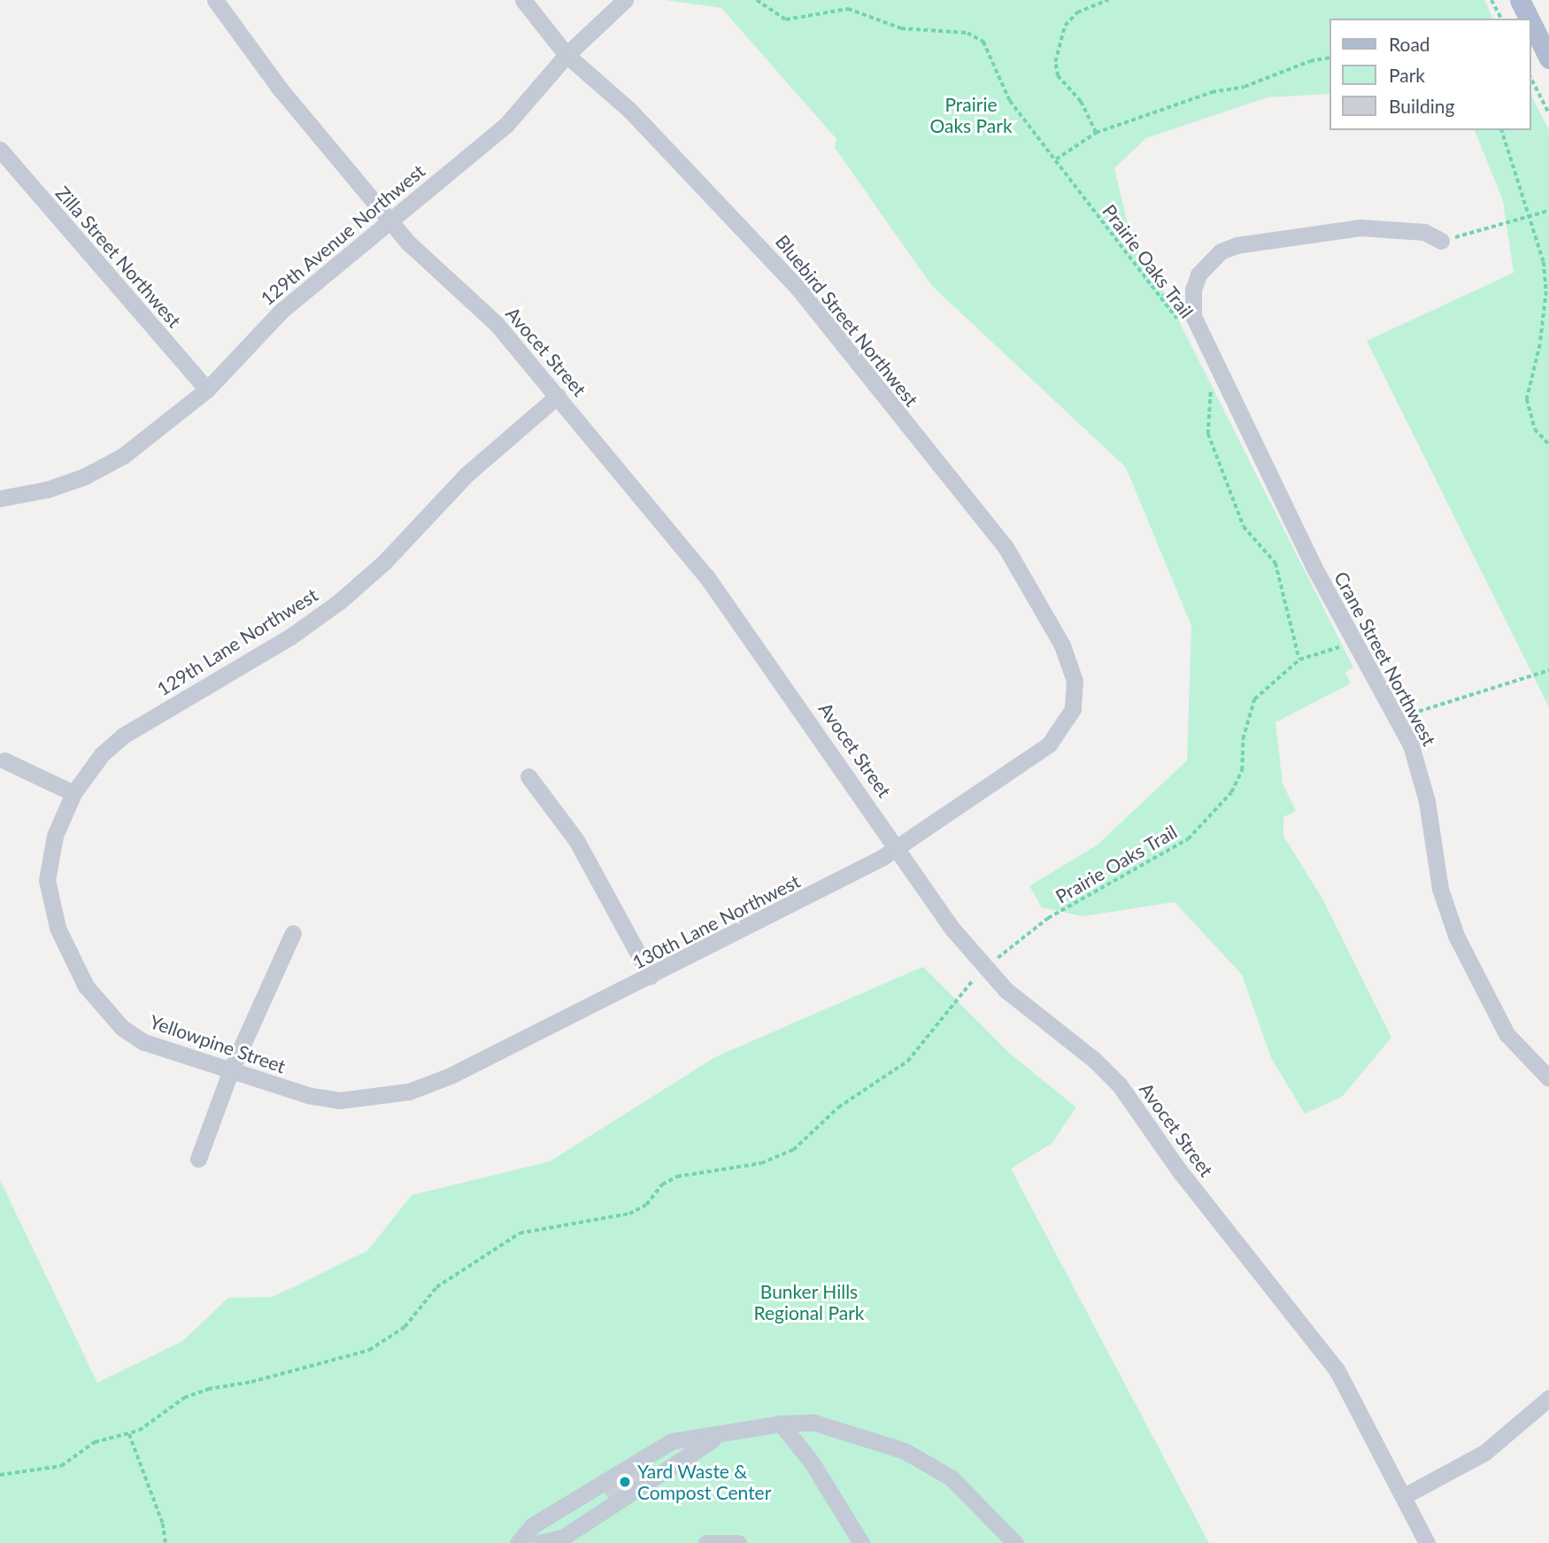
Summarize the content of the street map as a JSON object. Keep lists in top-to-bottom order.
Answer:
{
  "streets": {
    "street": [
      "129th Avenue Northwest",
      "Zilla Street Northwest",
      "Bluebird Street Northwest",
      "Avocet Street",
      "129th Lane Northwest",
      "Crane Street Northwest",
      "130th Lane Northwest",
      "Yellowpine Street"
    ],
    "path": ["Prairie Oaks Trail"]
  },
  "crossings": [
    ["129th Avenue Northwest", "Zilla Street Northwest"],
    ["129th Avenue Northwest", "Bluebird Street Northwest"],
    ["129th Avenue Northwest", "Avocet Street"],
    ["Prairie Oaks Trail", "Crane Street Northwest"],
    ["Bluebird Street Northwest", "130th Lane Northwest"],
    ["Avocet Street", "129th Lane Northwest"],
    ["Avocet Street", "130th Lane Northwest"],
    ["129th Lane Northwest", "Yellowpine Street"],
    ["130th Lane Northwest", "Yellowpine Street"]
  ],
  "parks": ["Prairie Oaks Park", "Bunker Hills Regional Park"],
  "places": ["Yard Waste & Compost Center"],
  "legend": ["Road", "Park", "Building"]
}
